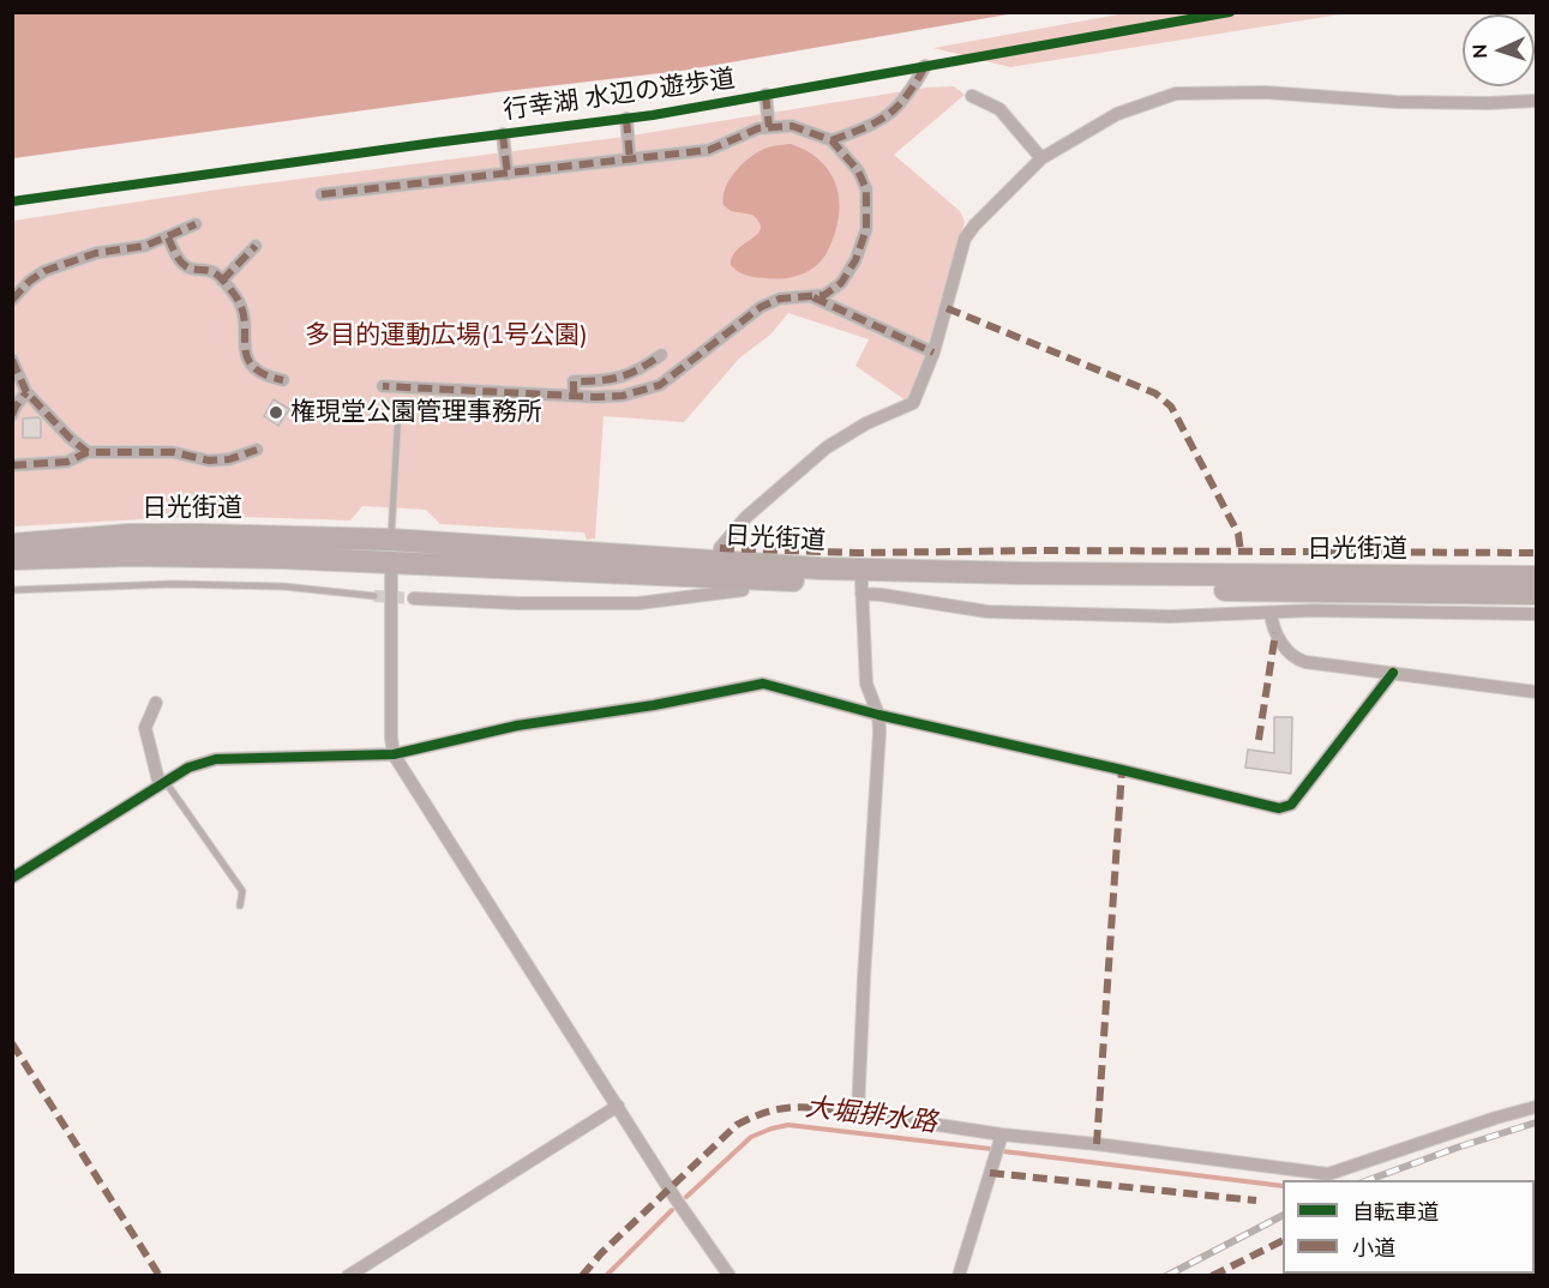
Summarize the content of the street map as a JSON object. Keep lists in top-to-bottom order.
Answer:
{
  "streets": {
    "highway": ["日光街道"],
    "cycle path": ["行幸湖 水辺の遊歩道"]
  },
  "water": ["大堀排水路"],
  "parks": ["多目的運動広場(1号公園)"],
  "places": ["権現堂公園管理事務所"],
  "legend": ["自転車道", "小道"],
  "north": "left"
}
